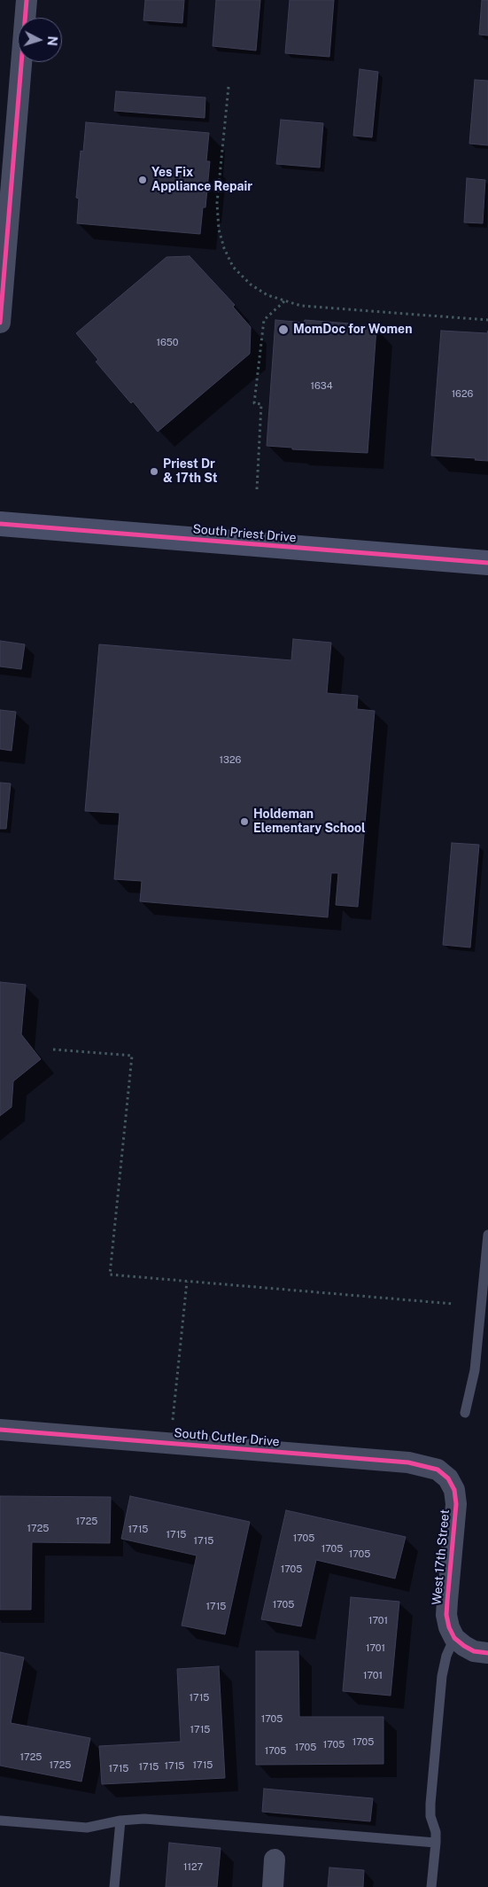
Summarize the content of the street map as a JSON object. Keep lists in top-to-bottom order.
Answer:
{
  "streets": {
    "main road": ["South Priest Drive"],
    "street": ["South Cutler Drive", "West 17th Street"]
  },
  "crossings": [
    ["South Cutler Drive", "West 17th Street"]
  ],
  "places": [
    "Yes Fix Appliance Repair",
    "MomDoc for Women",
    "Priest Dr & 17th St",
    "Holdeman Elementary School"
  ],
  "house_numbers": [
    "1650",
    "1634",
    "1626",
    "1326",
    "1725",
    "1725",
    "1715",
    "1715",
    "1705",
    "1715",
    "1705",
    "1705",
    "1705",
    "1705",
    "1715",
    "1701",
    "1701",
    "1701",
    "1715",
    "1705",
    "1715",
    "1705",
    "1705",
    "1705",
    "1705",
    "1725",
    "1725",
    "1715",
    "1715",
    "1715",
    "1715",
    "1127"
  ],
  "north": "right"
}
